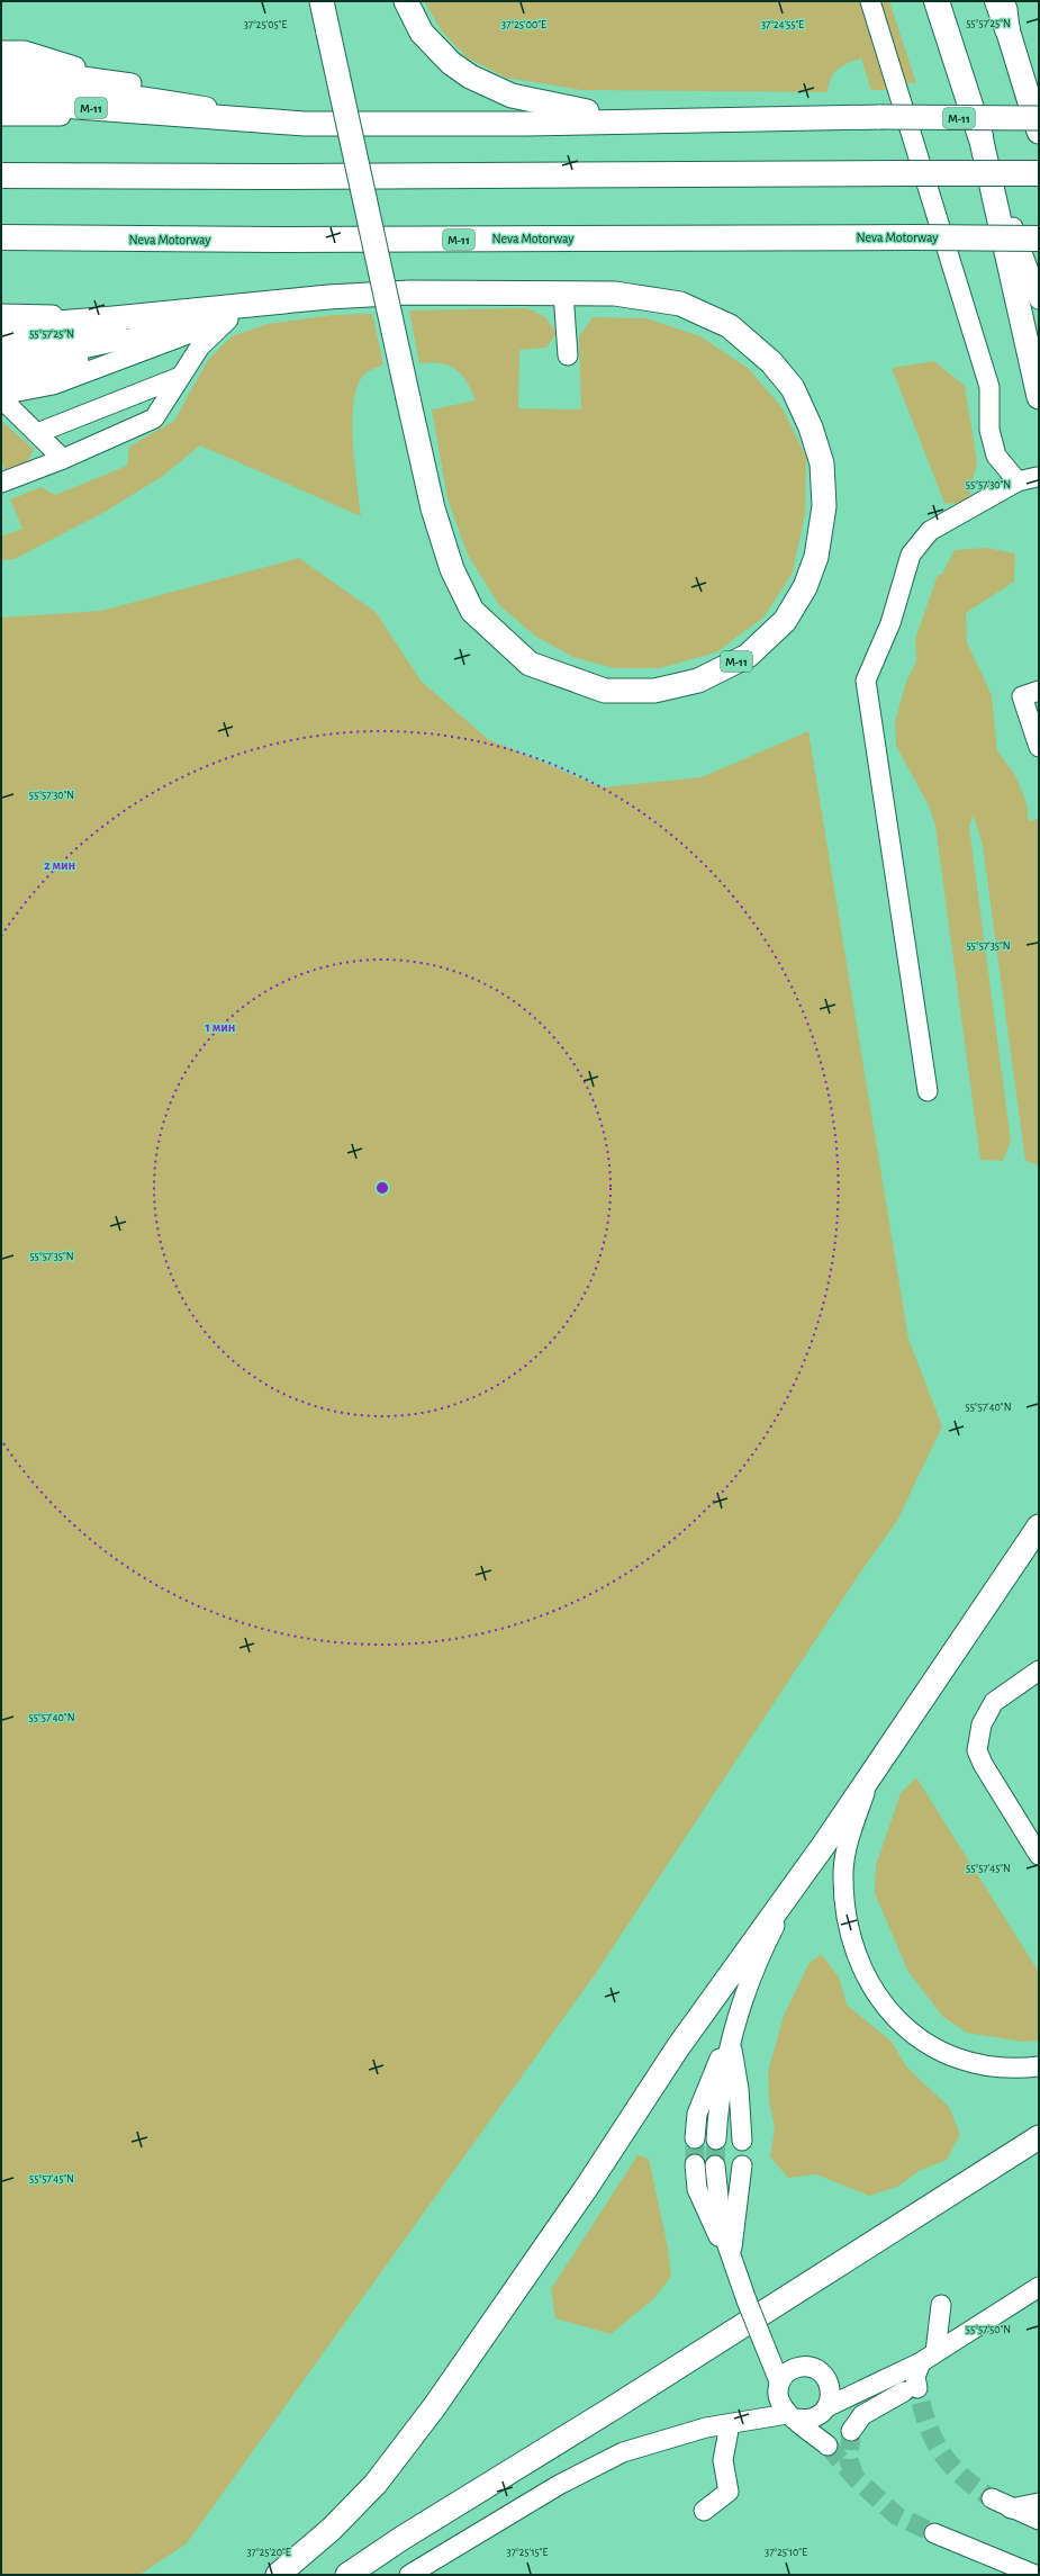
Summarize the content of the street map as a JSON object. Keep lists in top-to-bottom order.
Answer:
{
  "streets": {
    "highway": ["М-11", "Neva Motorway"]
  },
  "coordinates": [
    "55°57'25\"N",
    "37°25'05\"E",
    "37°25'00\"E",
    "37°24'55\"E",
    "55°57'30\"N",
    "55°57'35\"N",
    "55°57'40\"N",
    "55°57'45\"N",
    "55°57'50\"N",
    "37°25'20\"E",
    "37°25'15\"E",
    "37°25'10\"E"
  ],
  "rings": ["2 мин", "1 мин"]
}
